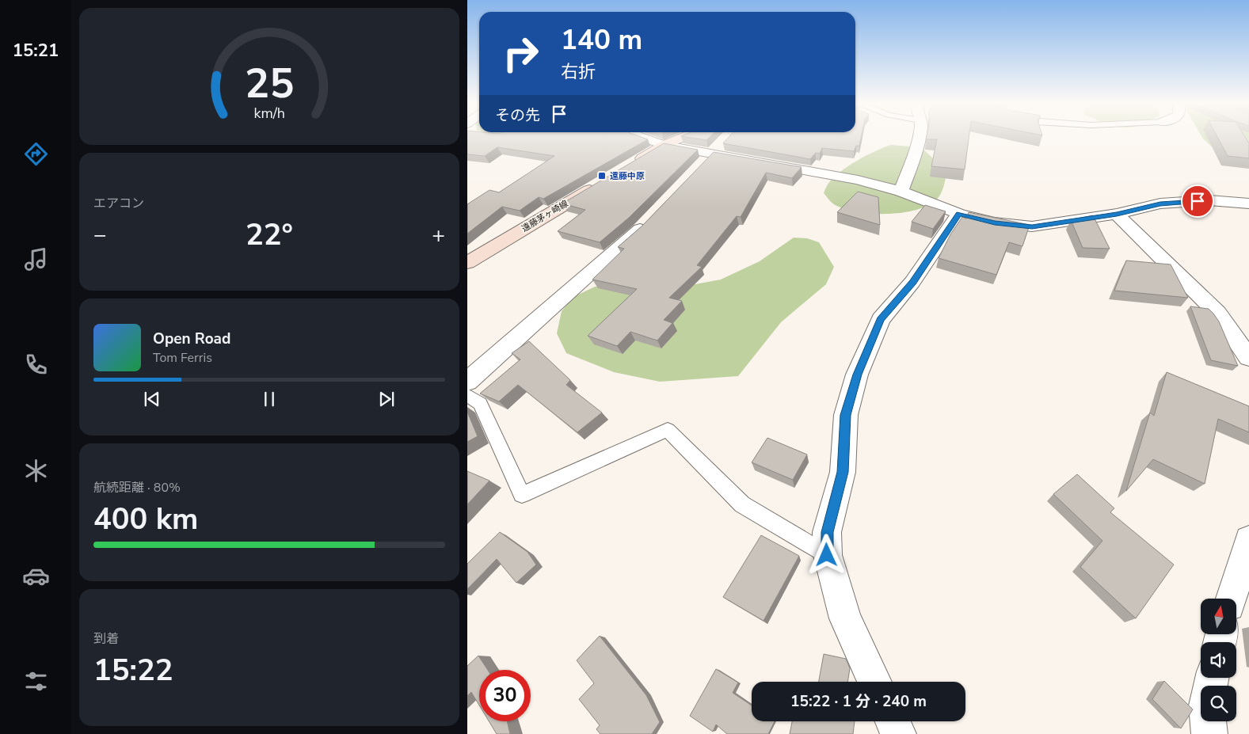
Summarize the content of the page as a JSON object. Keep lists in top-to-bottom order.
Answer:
{
  "streets": {
    "main road": ["遠藤茅ヶ崎線"]
  },
  "places": {
    "transit": ["遠藤中原"]
  },
  "north": "top",
  "page": {
    "tabs": "15:21",
    "turn": ["140 m", "右折"],
    "then": "その先",
    "tile": [
      "エアコン",
      ["航続距離 · 80%", "400 km"],
      ["到着", "15:22"]
    ],
    "heat": ["−", "22°", "+"],
    "song": ["Open Road", "Tom Ferris"],
    "limit": "30",
    "trip": "15:22 · 1 分 · 240 m",
    "gauge": ["25", "km/h"]
  }
}
